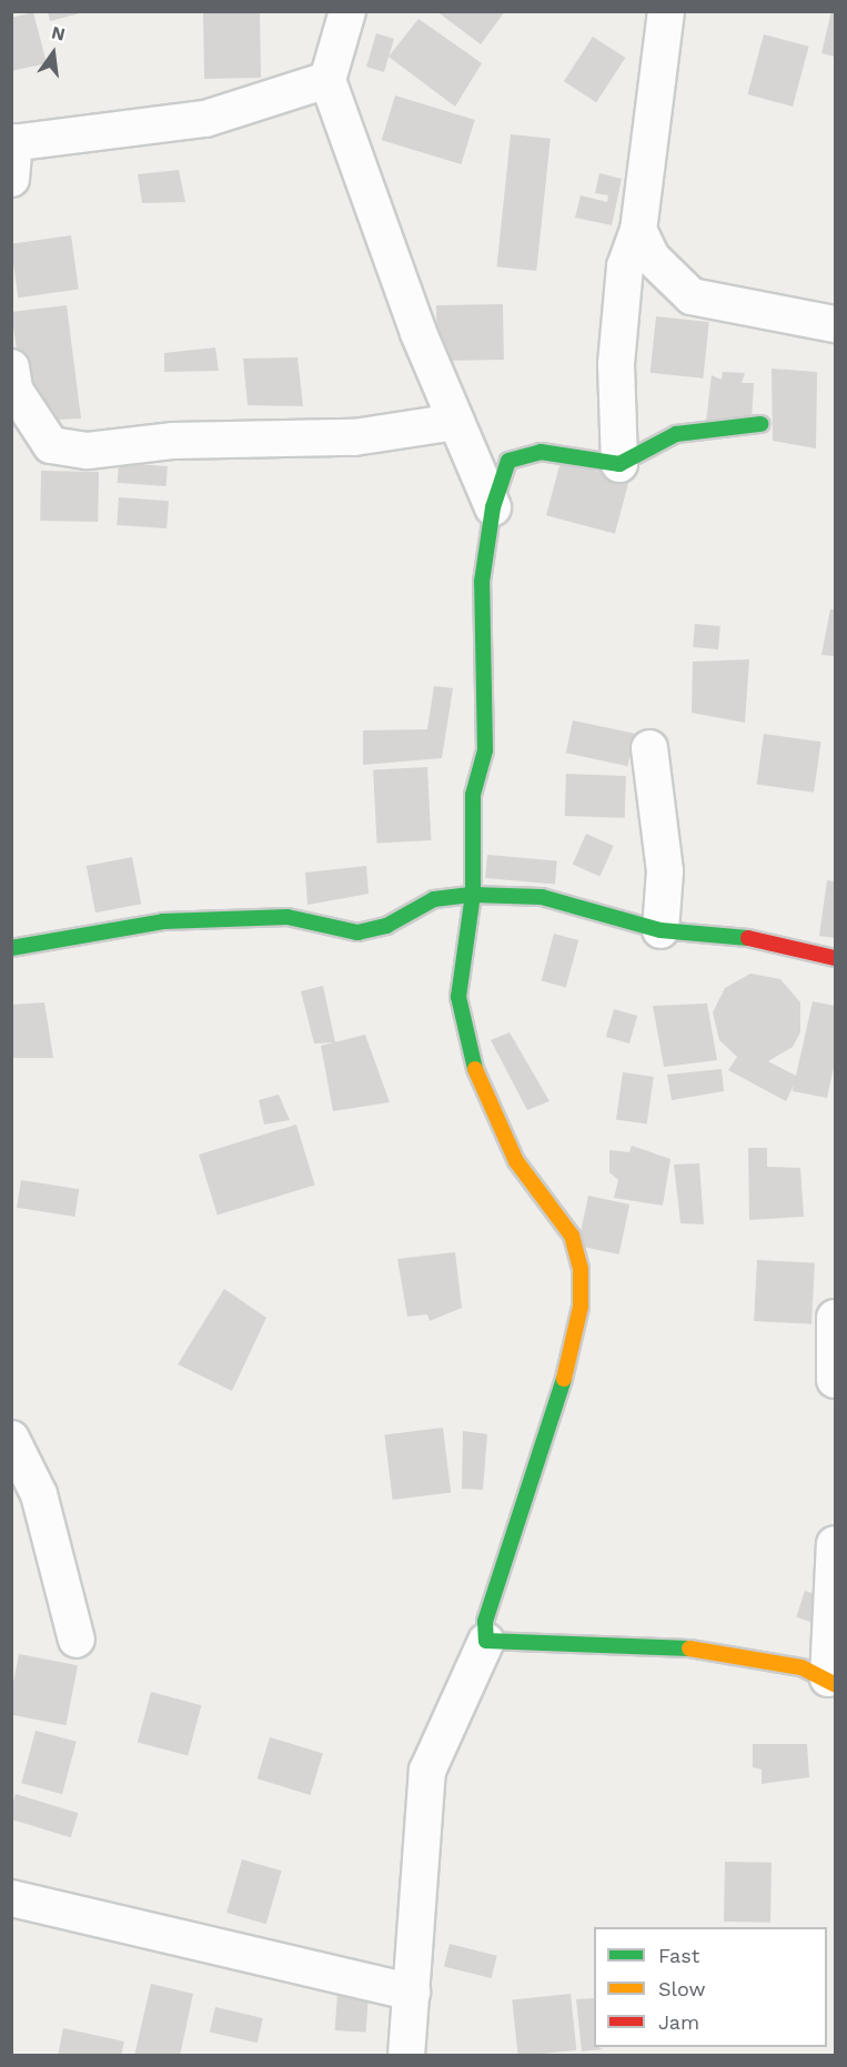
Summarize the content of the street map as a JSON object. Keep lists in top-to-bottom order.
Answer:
{
  "legend": ["Fast", "Slow", "Jam"],
  "north": "top"
}
